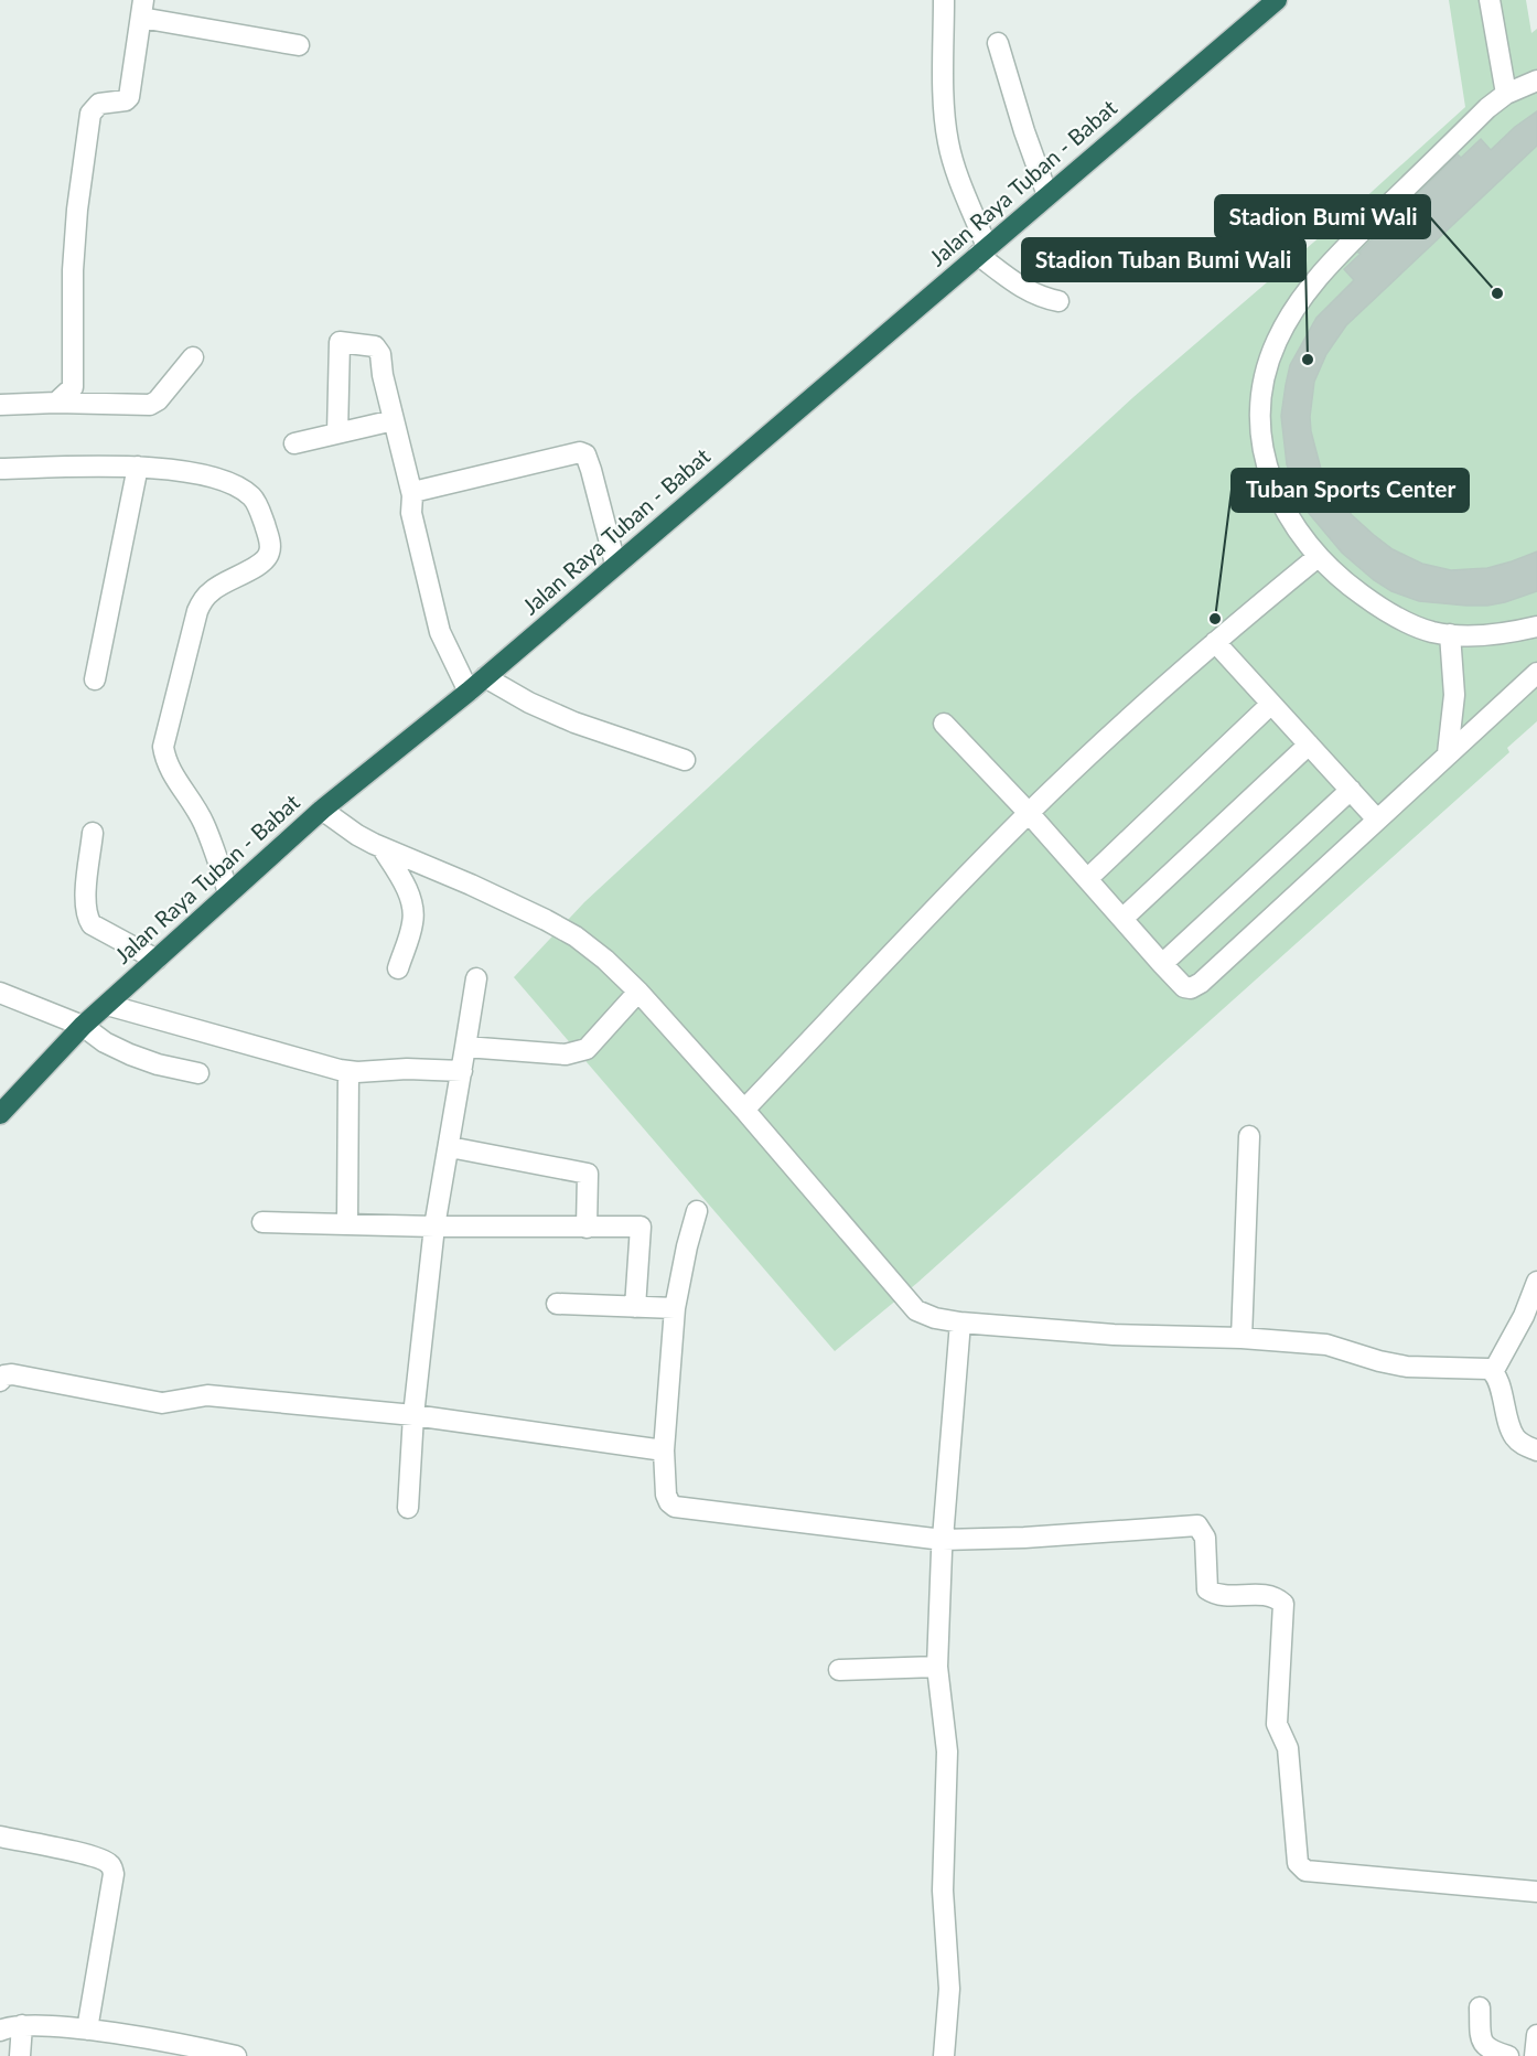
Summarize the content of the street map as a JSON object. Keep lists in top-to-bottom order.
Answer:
{
  "streets": {
    "highway": ["Jalan Raya Tuban - Babat"]
  },
  "places": ["Stadion Bumi Wali", "Stadion Tuban Bumi Wali", "Tuban Sports Center"]
}
